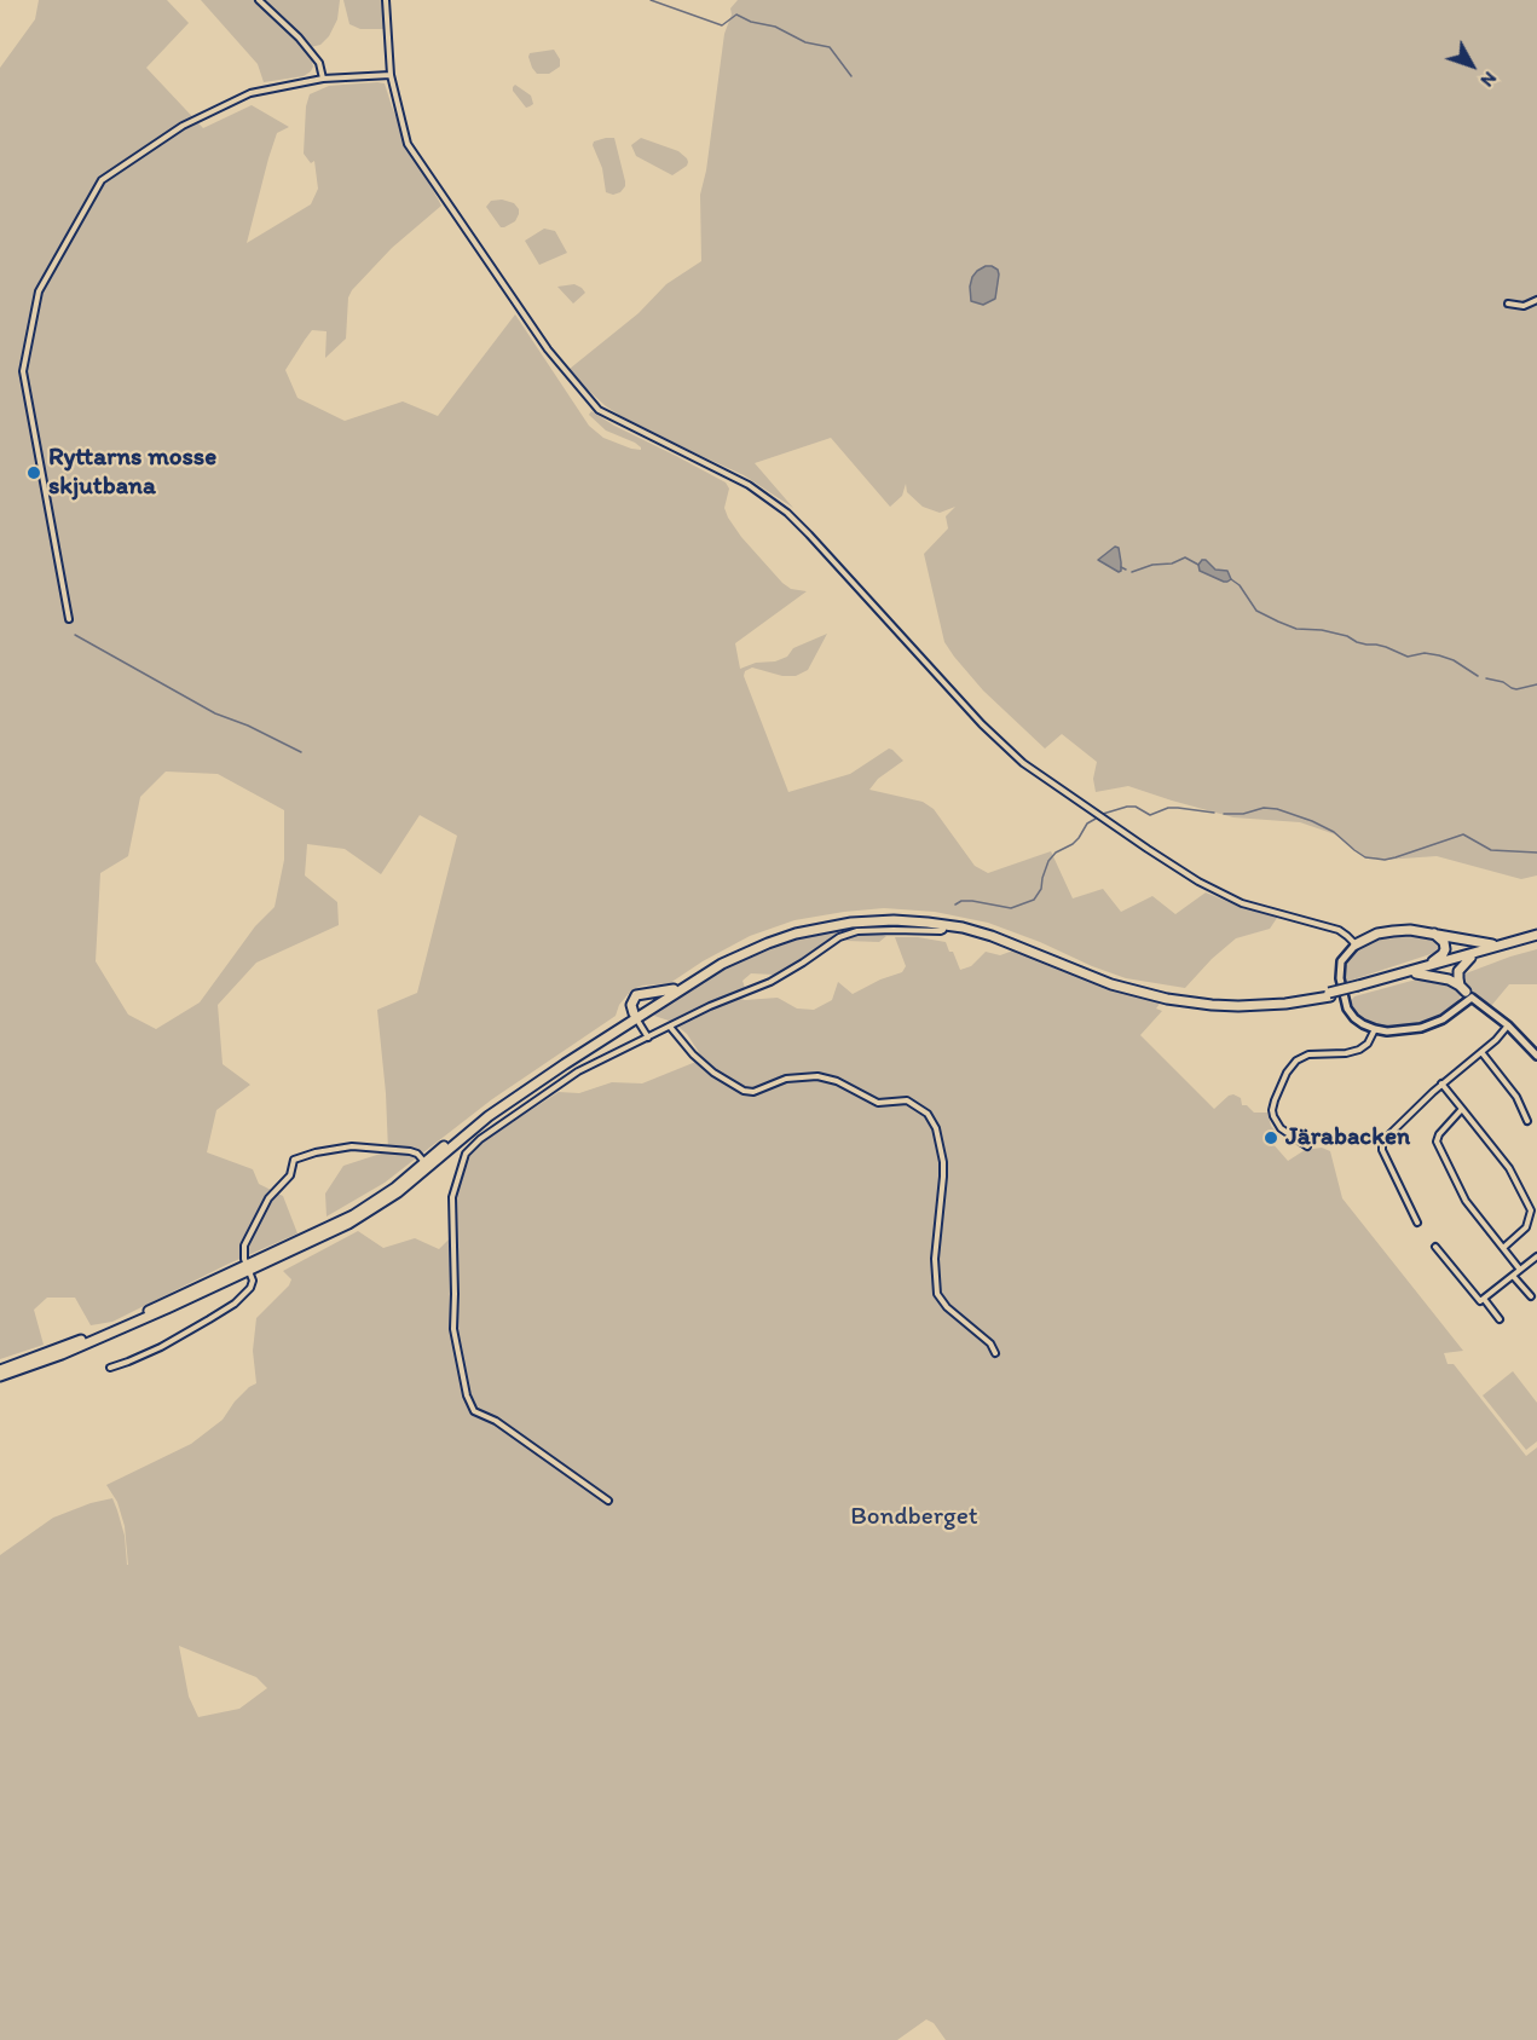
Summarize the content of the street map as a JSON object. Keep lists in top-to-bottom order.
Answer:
{
  "parks": ["Bondberget"],
  "places": ["Ryttarns mosse skjutbana", "Järabacken"],
  "north": "bottom right"
}
